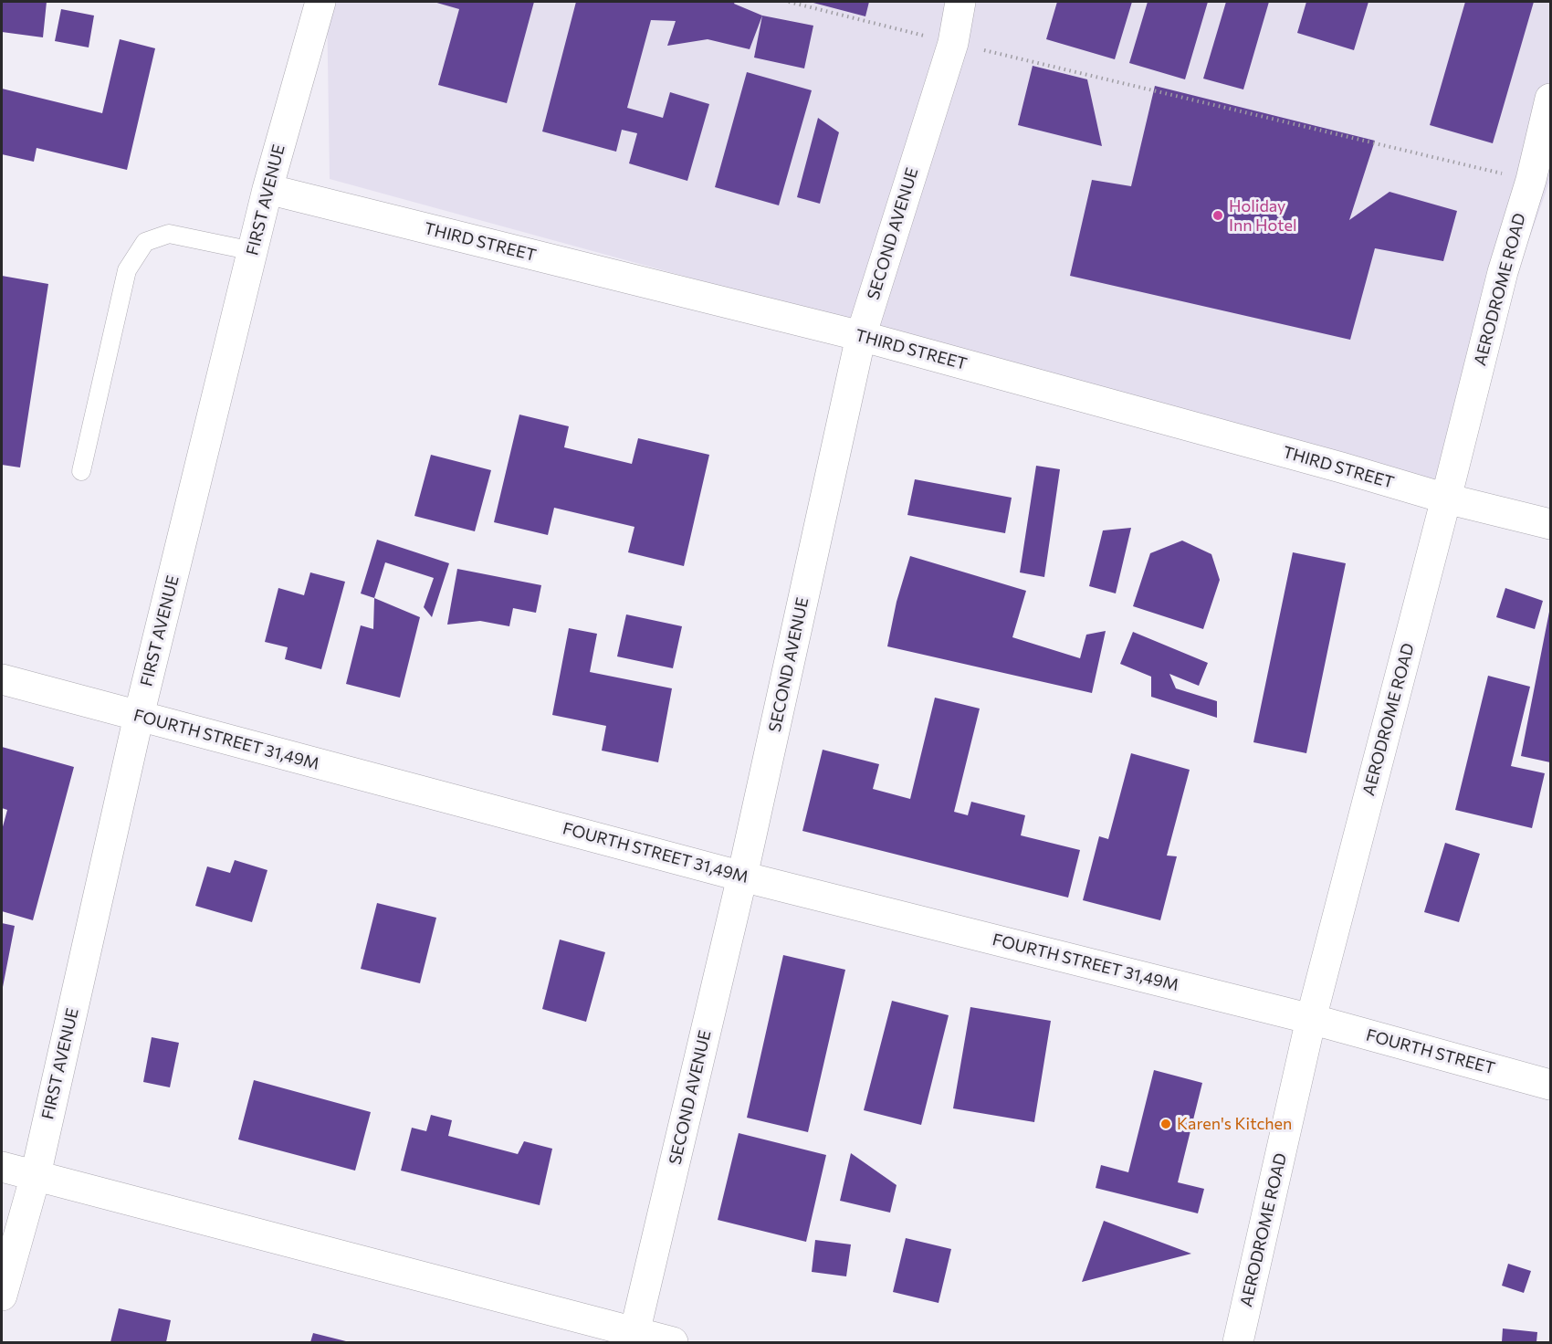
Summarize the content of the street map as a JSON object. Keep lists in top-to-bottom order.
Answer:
{
  "streets": {
    "street": [
      "FIRST AVENUE",
      "SECOND AVENUE",
      "THIRD STREET",
      "AERODROME ROAD",
      "FOURTH STREET 31,49M",
      "FOURTH STREET"
    ]
  },
  "crossings": [
    ["FIRST AVENUE", "THIRD STREET"],
    ["FIRST AVENUE", "FOURTH STREET 31,49M"],
    ["SECOND AVENUE", "THIRD STREET"],
    ["SECOND AVENUE", "FOURTH STREET 31,49M"],
    ["THIRD STREET", "AERODROME ROAD"],
    ["AERODROME ROAD", "FOURTH STREET 31,49M"],
    ["AERODROME ROAD", "FOURTH STREET"],
    ["FOURTH STREET 31,49M", "FOURTH STREET"]
  ],
  "places": ["Holiday Inn Hotel", "Karen's Kitchen"]
}
